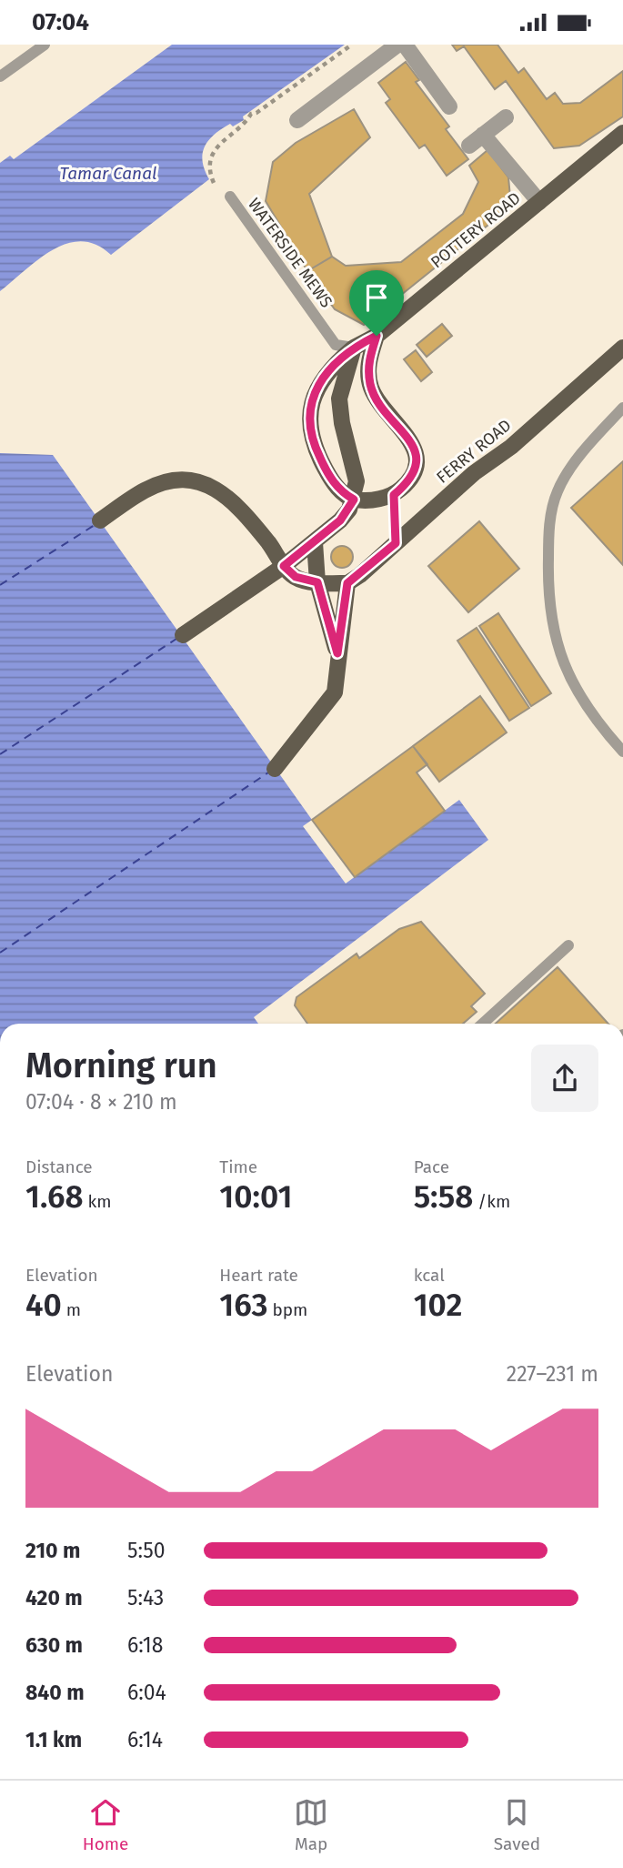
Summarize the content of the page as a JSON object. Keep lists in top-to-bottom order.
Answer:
{
  "streets": {
    "main road": ["POTTERY ROAD", "FERRY ROAD"],
    "lane": ["WATERSIDE MEWS"]
  },
  "crossings": [
    ["POTTERY ROAD", "WATERSIDE MEWS"]
  ],
  "water": ["Tamar Canal"],
  "page": {
    "status": "07:04",
    "heading": ["Morning run", "07:04 · 8 × 210 m"],
    "stats": [
      ["Distance", "1.68 km"],
      ["Time", "10:01"],
      ["Pace", "5:58 /km"],
      ["Elevation", "40 m"],
      ["Heart rate", "163 bpm"],
      ["kcal", "102"]
    ],
    "chart": ["Elevation", "227–231 m"],
    "list": [
      {
        "name": "210 m",
        "note": "5:50"
      },
      {
        "name": "420 m",
        "note": "5:43"
      },
      {
        "name": "630 m",
        "note": "6:18"
      },
      {
        "name": "840 m",
        "note": "6:04"
      },
      {
        "name": "1.1 km",
        "note": "6:14"
      }
    ],
    "tabs": ["Home", "Map", "Saved"]
  }
}
